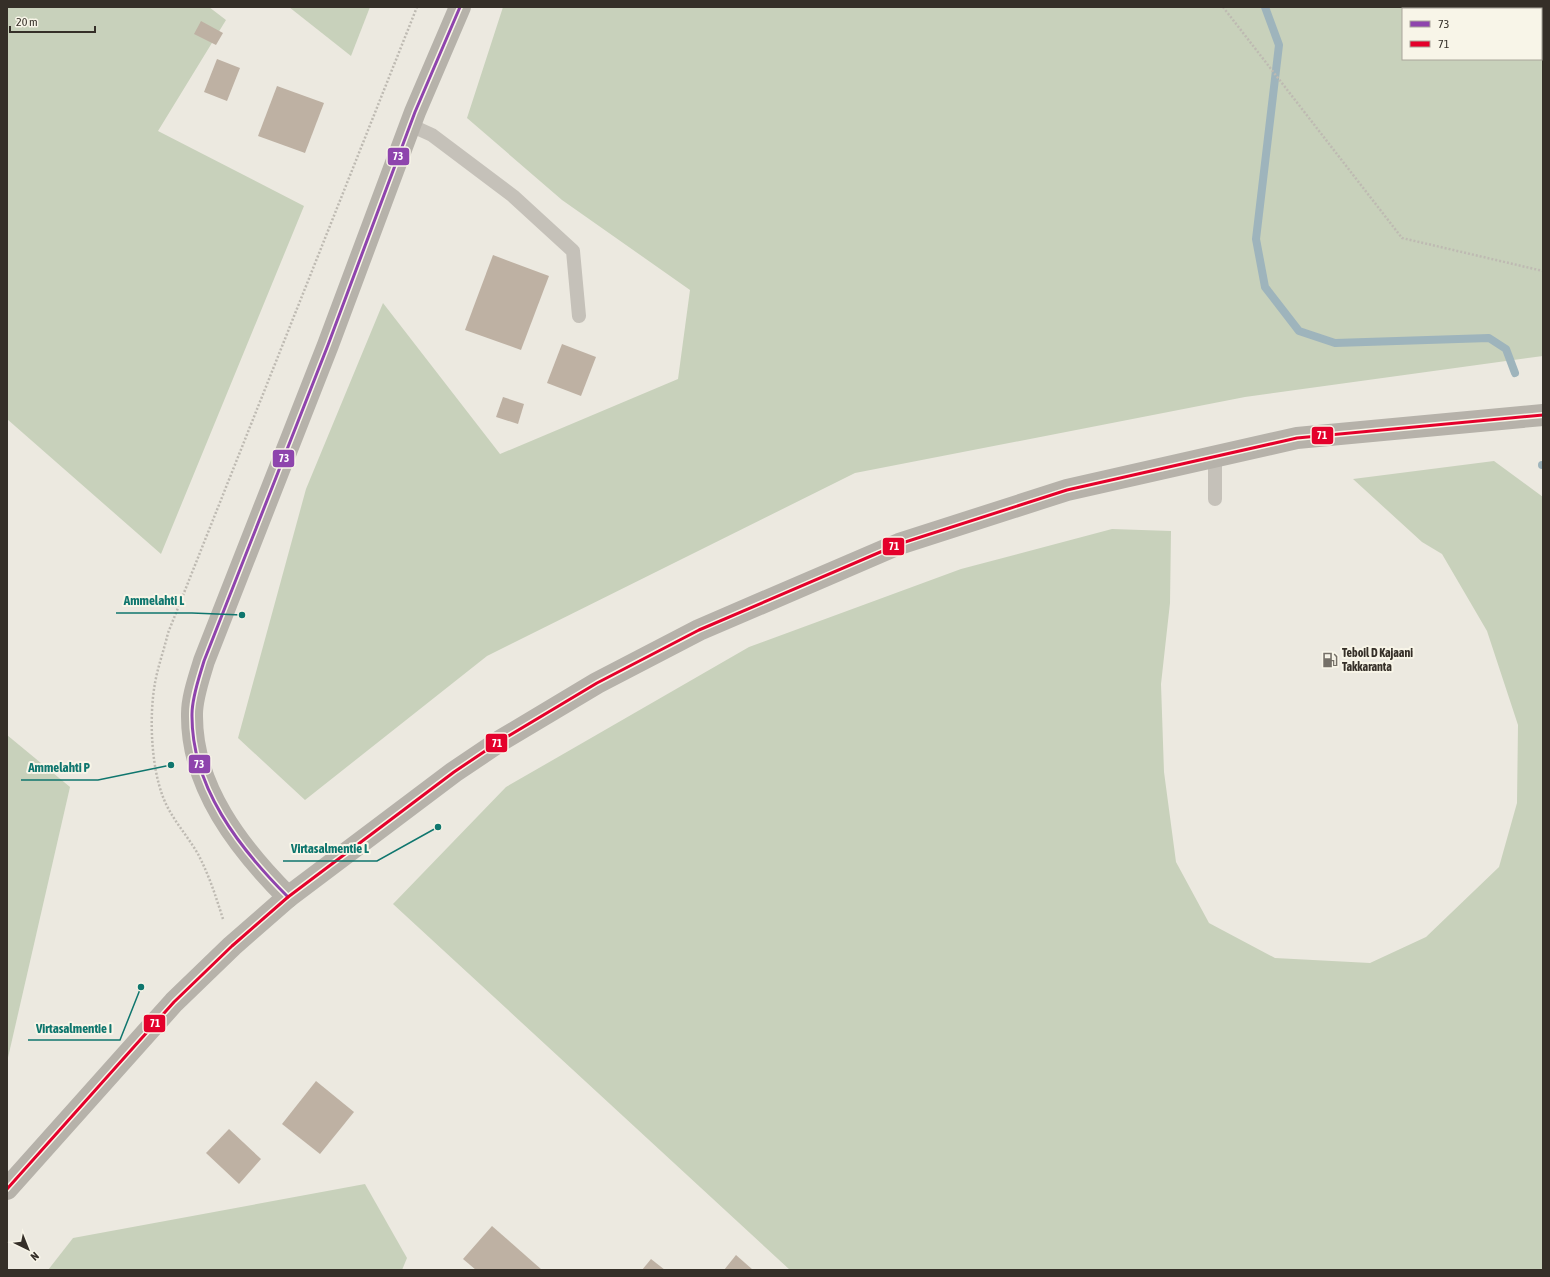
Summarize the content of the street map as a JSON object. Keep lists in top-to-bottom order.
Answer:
{
  "places": {
    "other": [
      "Ammelahti L",
      "Ammelahti P",
      "Virtasalmentie L",
      "Virtasalmentie I"
    ],
    "fuel station": ["Teboil D Kajaani Takkaranta"]
  },
  "lines": ["transit line 73", "transit line 71"],
  "legend": ["73", "71"],
  "scale_bar": "20 m",
  "north": "bottom right"
}
